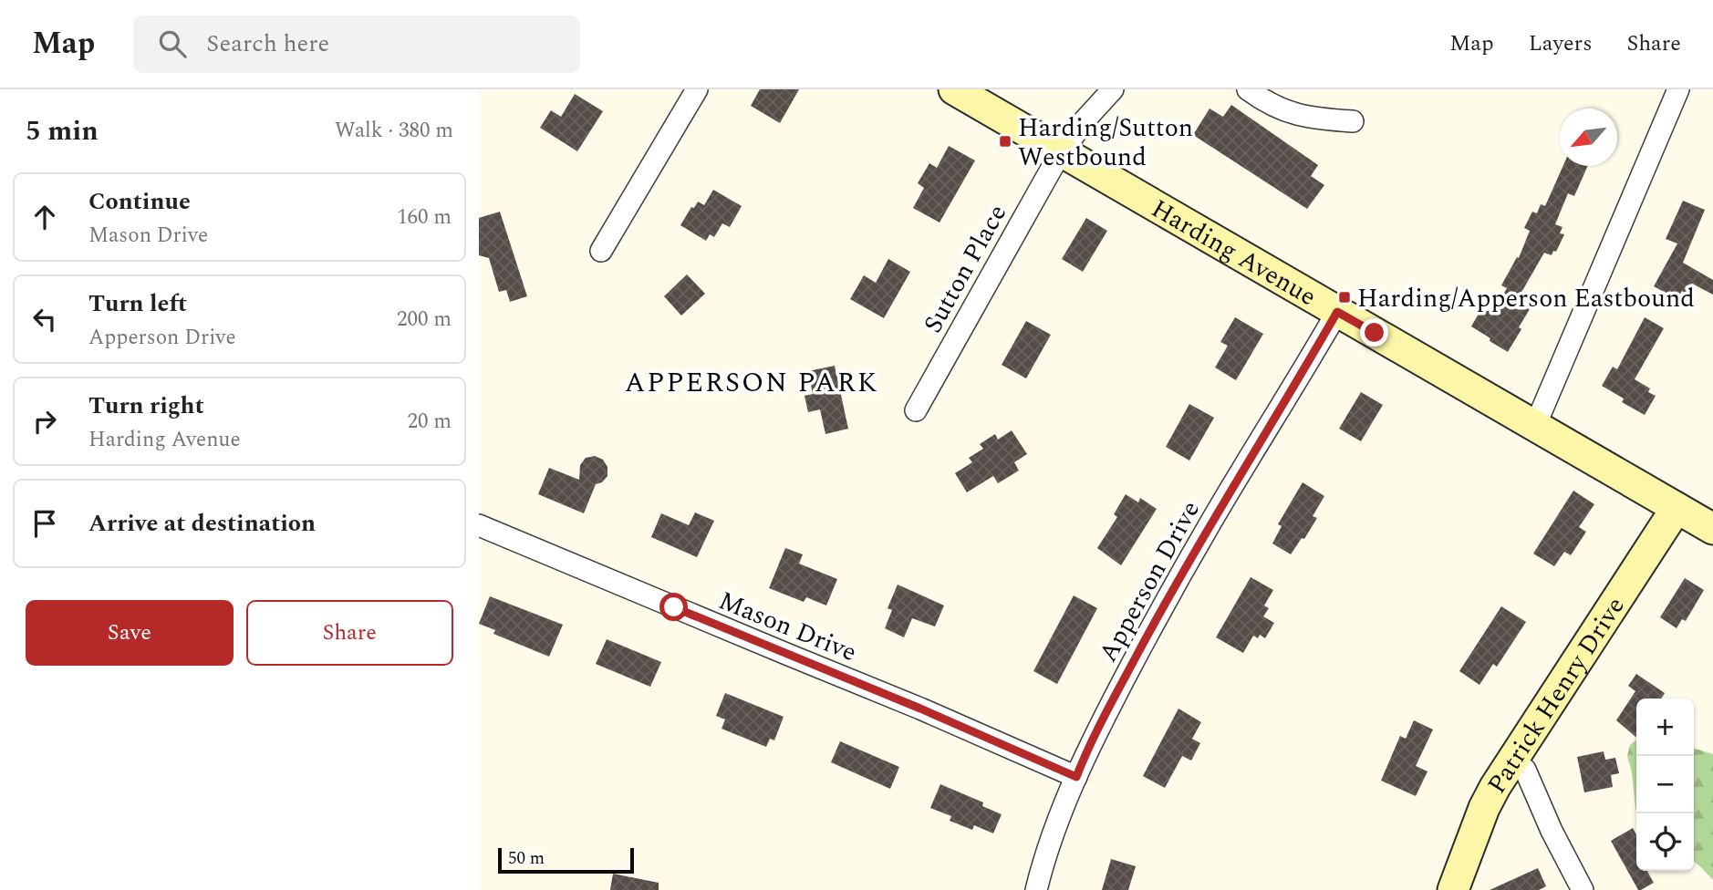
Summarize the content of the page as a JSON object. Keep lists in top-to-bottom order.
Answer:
{
  "streets": {
    "main road": ["Harding Avenue", "Patrick Henry Drive"],
    "street": ["Sutton Place", "Apperson Drive", "Mason Drive"]
  },
  "crossings": [
    ["Harding Avenue", "Sutton Place"],
    ["Harding Avenue", "Apperson Drive"],
    ["Harding Avenue", "Patrick Henry Drive"],
    ["Apperson Drive", "Mason Drive"]
  ],
  "districts": ["APPERSON PARK"],
  "places": {
    "transit": ["Harding/Sutton Westbound", "Harding/Apperson Eastbound"]
  },
  "scale_bar": "50 m",
  "north": "bottom left",
  "page": {
    "header": "Map",
    "search": "Search here",
    "nav": ["Map", "Layers", "Share"],
    "heading": ["5 min", "Walk · 380 m"],
    "list": [
      ["Continue", "Mason Drive", "160 m"],
      ["Turn left", "Apperson Drive", "200 m"],
      ["Turn right", "Harding Avenue", "20 m"],
      "Arrive at destination"
    ],
    "buttons": ["Save", "Share"],
    "map_buttons": ["+", "−"],
    "scale": "50 m"
  }
}
